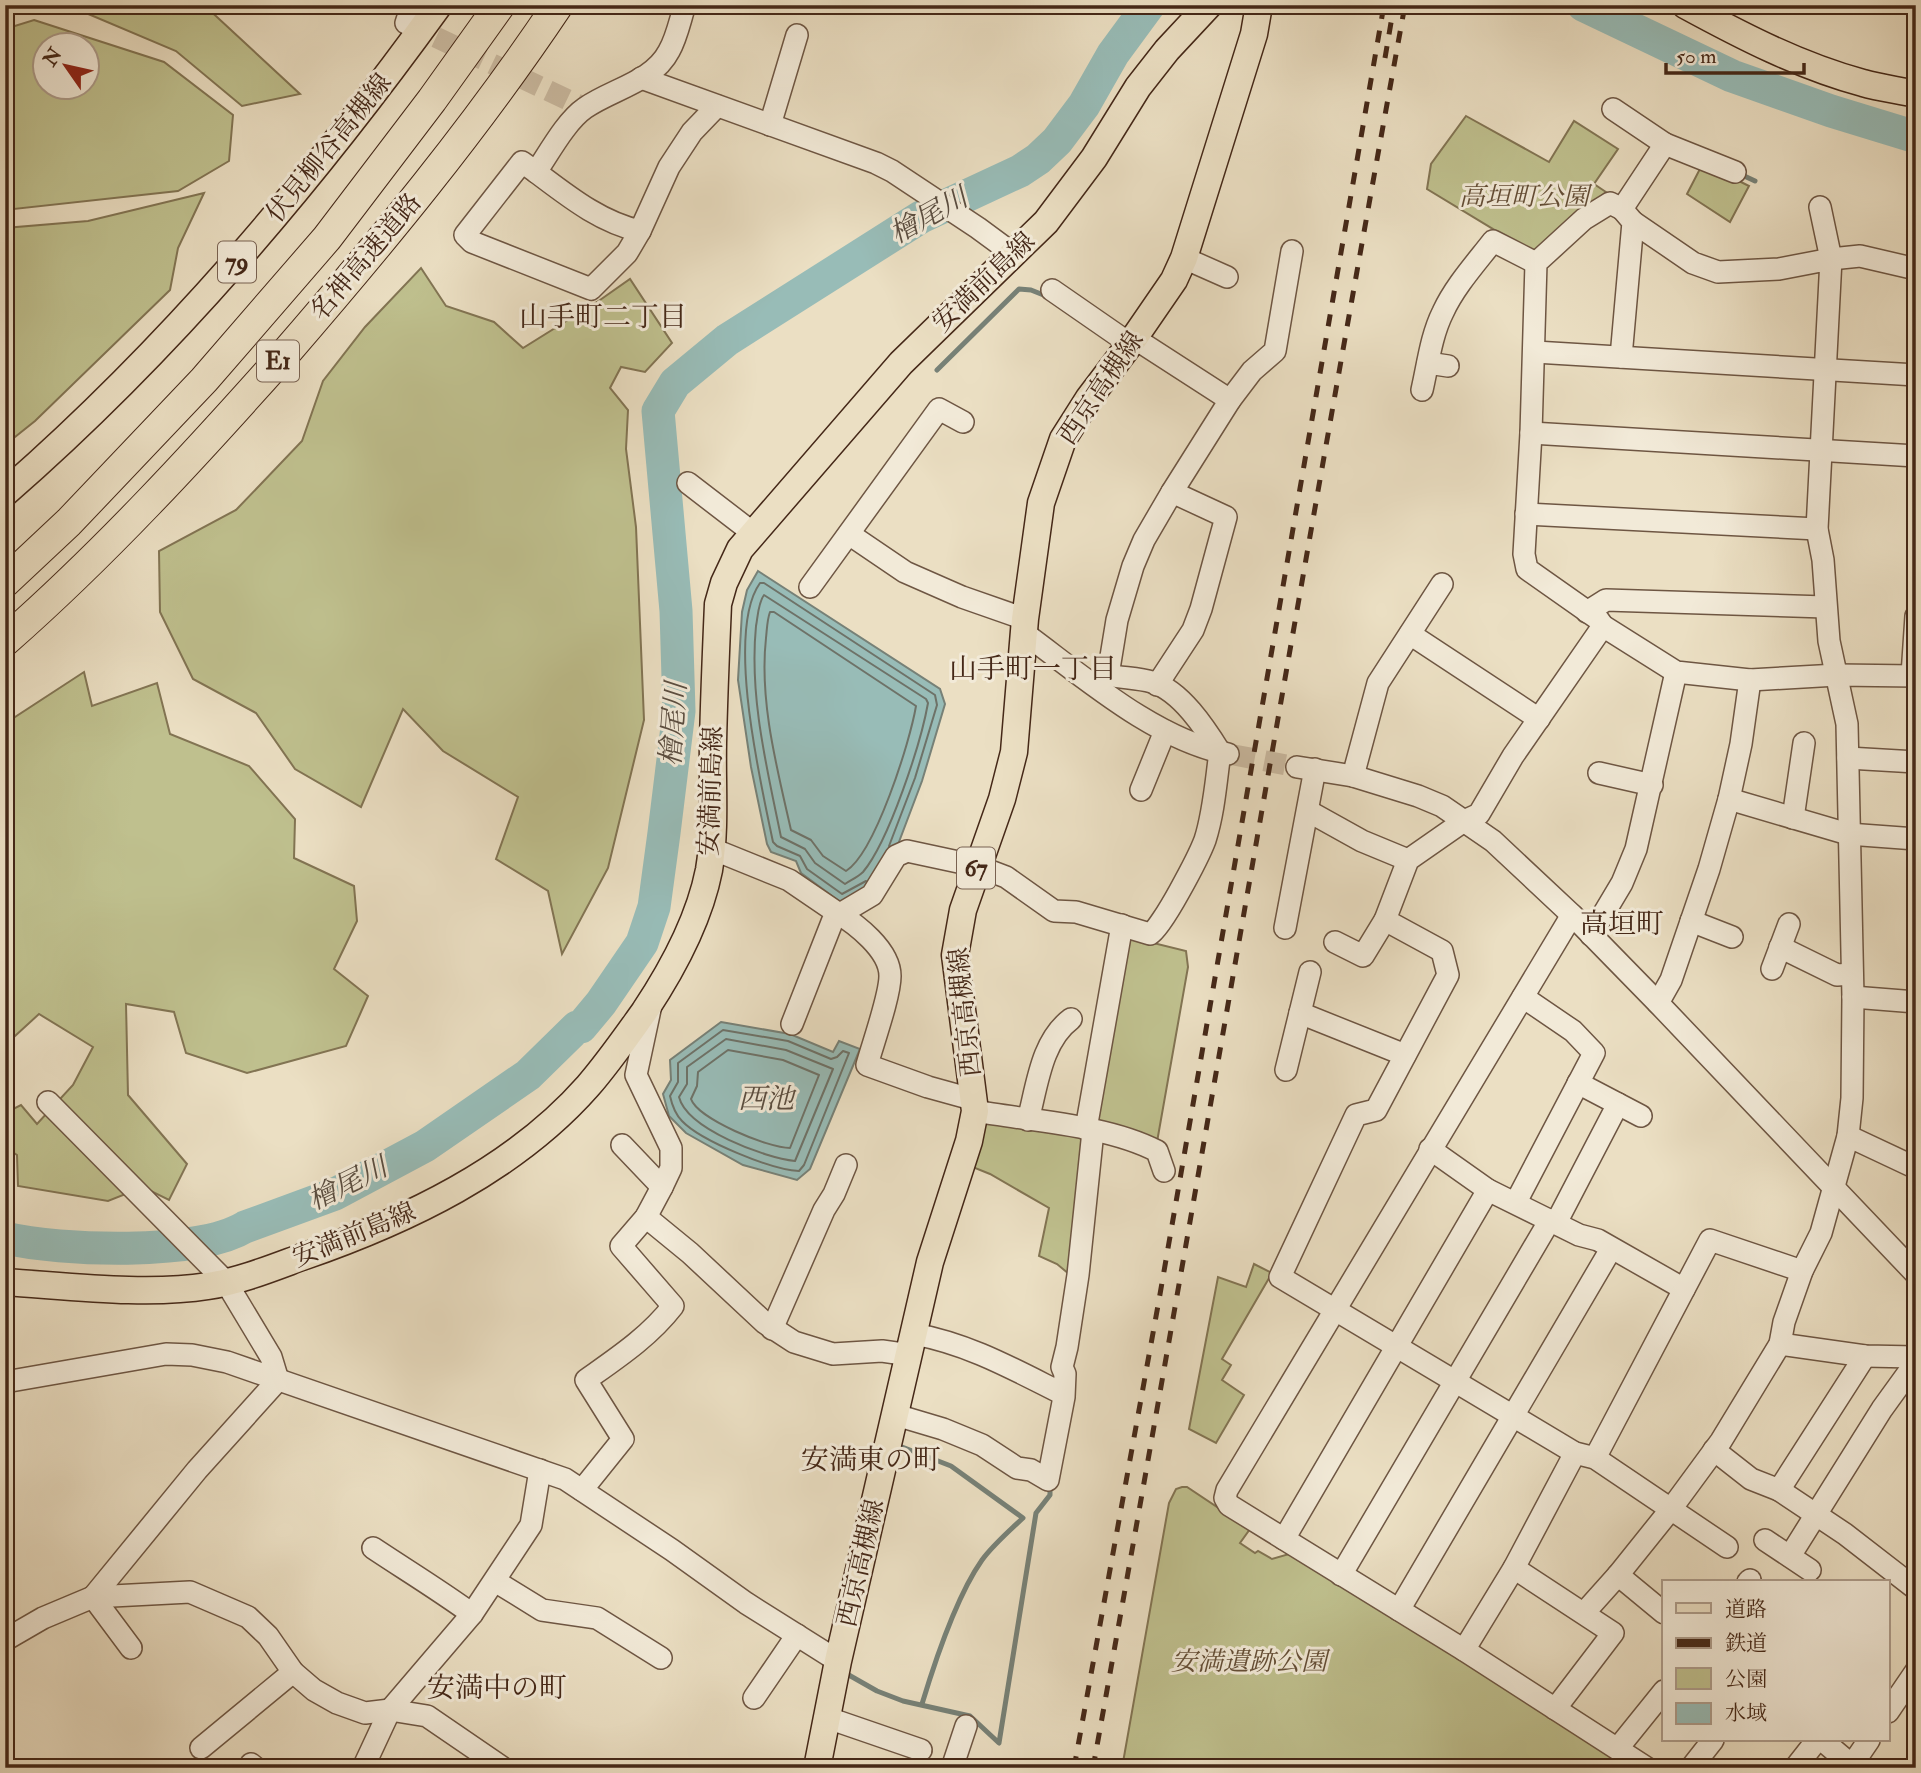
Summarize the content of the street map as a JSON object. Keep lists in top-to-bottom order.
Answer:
{
  "streets": {
    "highway": ["名神高速道路", "E1"],
    "main road": [
      "伏見柳谷高槻線",
      "79",
      "安満前島線",
      "西京高槻線",
      "67"
    ]
  },
  "districts": [
    "山手町二丁目",
    "山手町一丁目",
    "高垣町",
    "安満東の町",
    "安満中の町"
  ],
  "water": ["檜尾川", "西池"],
  "parks": ["高垣町公園", "安満遺跡公園"],
  "legend": [
    "道路",
    "鉄道",
    "公園",
    "水域"
  ],
  "scale_bar": "50 m",
  "north": "top left"
}
